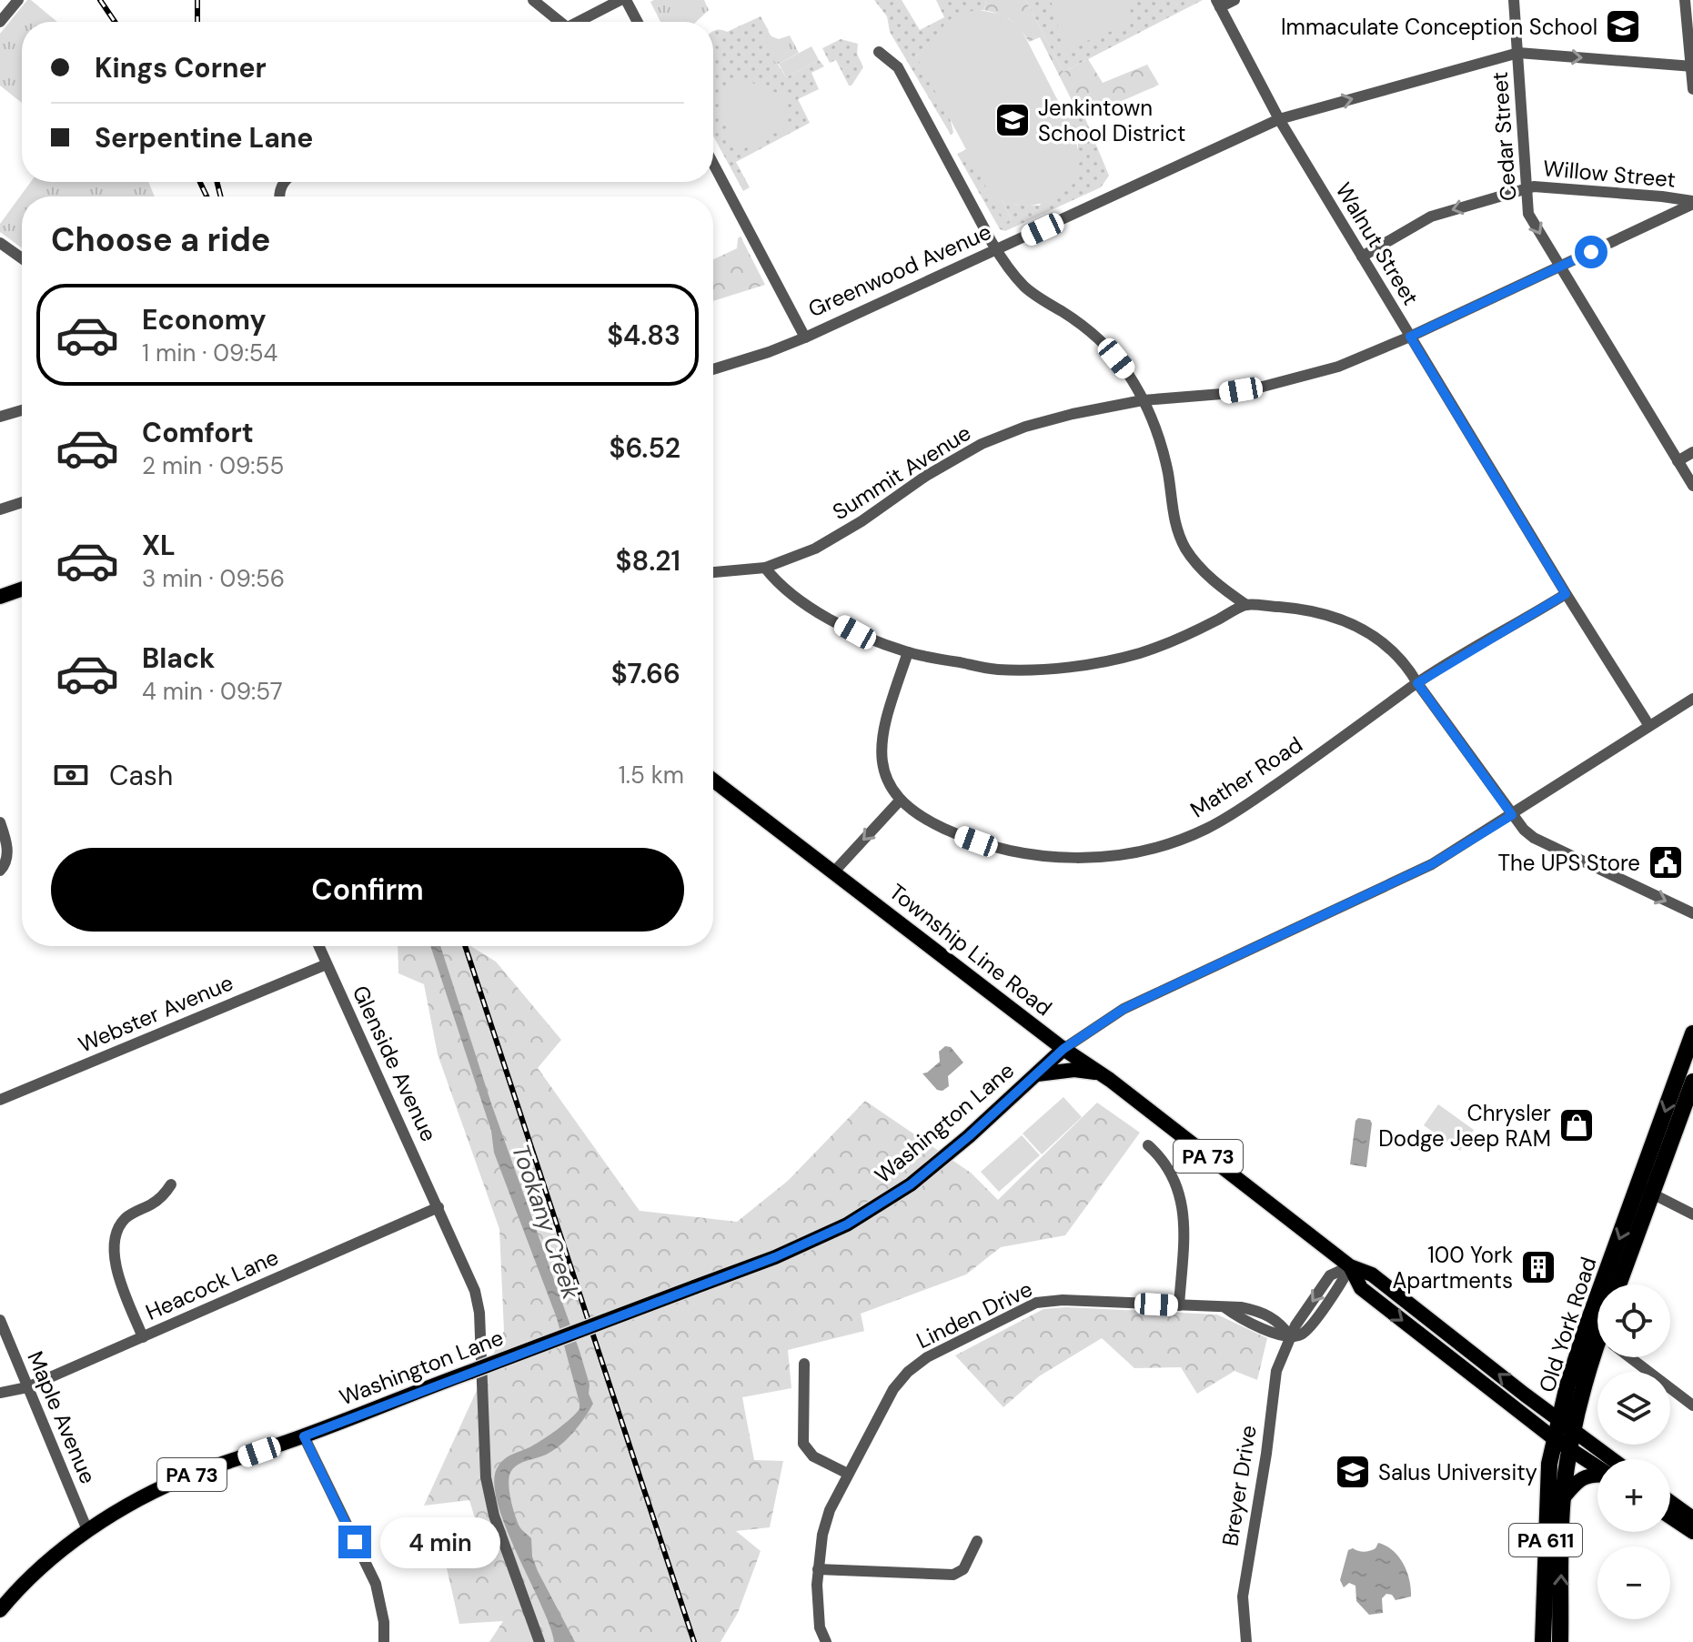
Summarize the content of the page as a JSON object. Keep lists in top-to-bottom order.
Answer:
{
  "streets": {
    "highway": ["Old York Road", "PA 611"],
    "main road": ["Township Line Road", "Washington Lane", "PA 73"],
    "street": [
      "Cedar Street",
      "Willow Street",
      "Walnut Street",
      "Greenwood Avenue",
      "Summit Avenue",
      "Mather Road",
      "Webster Avenue",
      "Glenside Avenue",
      "Heacock Lane",
      "Linden Drive",
      "Maple Avenue",
      "Breyer Drive"
    ]
  },
  "crossings": [
    ["Cedar Street", "Willow Street"],
    ["Cedar Street", "Greenwood Avenue"],
    ["Cedar Street", "Summit Avenue"],
    ["Willow Street", "Walnut Street"],
    ["Willow Street", "Summit Avenue"],
    ["Walnut Street", "Greenwood Avenue"],
    ["Walnut Street", "Summit Avenue"],
    ["Walnut Street", "Mather Road"],
    ["Walnut Street", "Washington Lane"],
    ["Township Line Road", "Washington Lane"],
    ["Township Line Road", "Old York Road"],
    ["Township Line Road", "Breyer Drive"],
    ["Webster Avenue", "Glenside Avenue"],
    ["Glenside Avenue", "Heacock Lane"],
    ["Washington Lane", "Maple Avenue"],
    ["Heacock Lane", "Maple Avenue"],
    ["Linden Drive", "Breyer Drive"]
  ],
  "one_way": ["Willow Street", "Greenwood Avenue"],
  "water": ["Tookany Creek"],
  "places": {
    "school or university": ["Immaculate Conception School", "Jenkintown School District", "Salus University"],
    "public building": ["The UPS Store"],
    "shop": ["Chrysler Dodge Jeep RAM"],
    "building": ["100 York Apartments"]
  },
  "page": {
    "banner": ["Kings Corner", "Serpentine Lane"],
    "heading": "Choose a ride",
    "list": [
      {
        "name": "Economy",
        "note": "1 min · 09:54",
        "value": "$4.83"
      },
      {
        "name": "Comfort",
        "note": "2 min · 09:55",
        "value": "$6.52"
      },
      {
        "name": "XL",
        "note": "3 min · 09:56",
        "value": "$8.21"
      },
      {
        "name": "Black",
        "note": "4 min · 09:57",
        "value": "$7.66"
      }
    ],
    "pay": ["Cash", "1.5 km"],
    "buttons": "Confirm",
    "map_buttons": ["+", "−"],
    "bubble": "4 min"
  }
}
